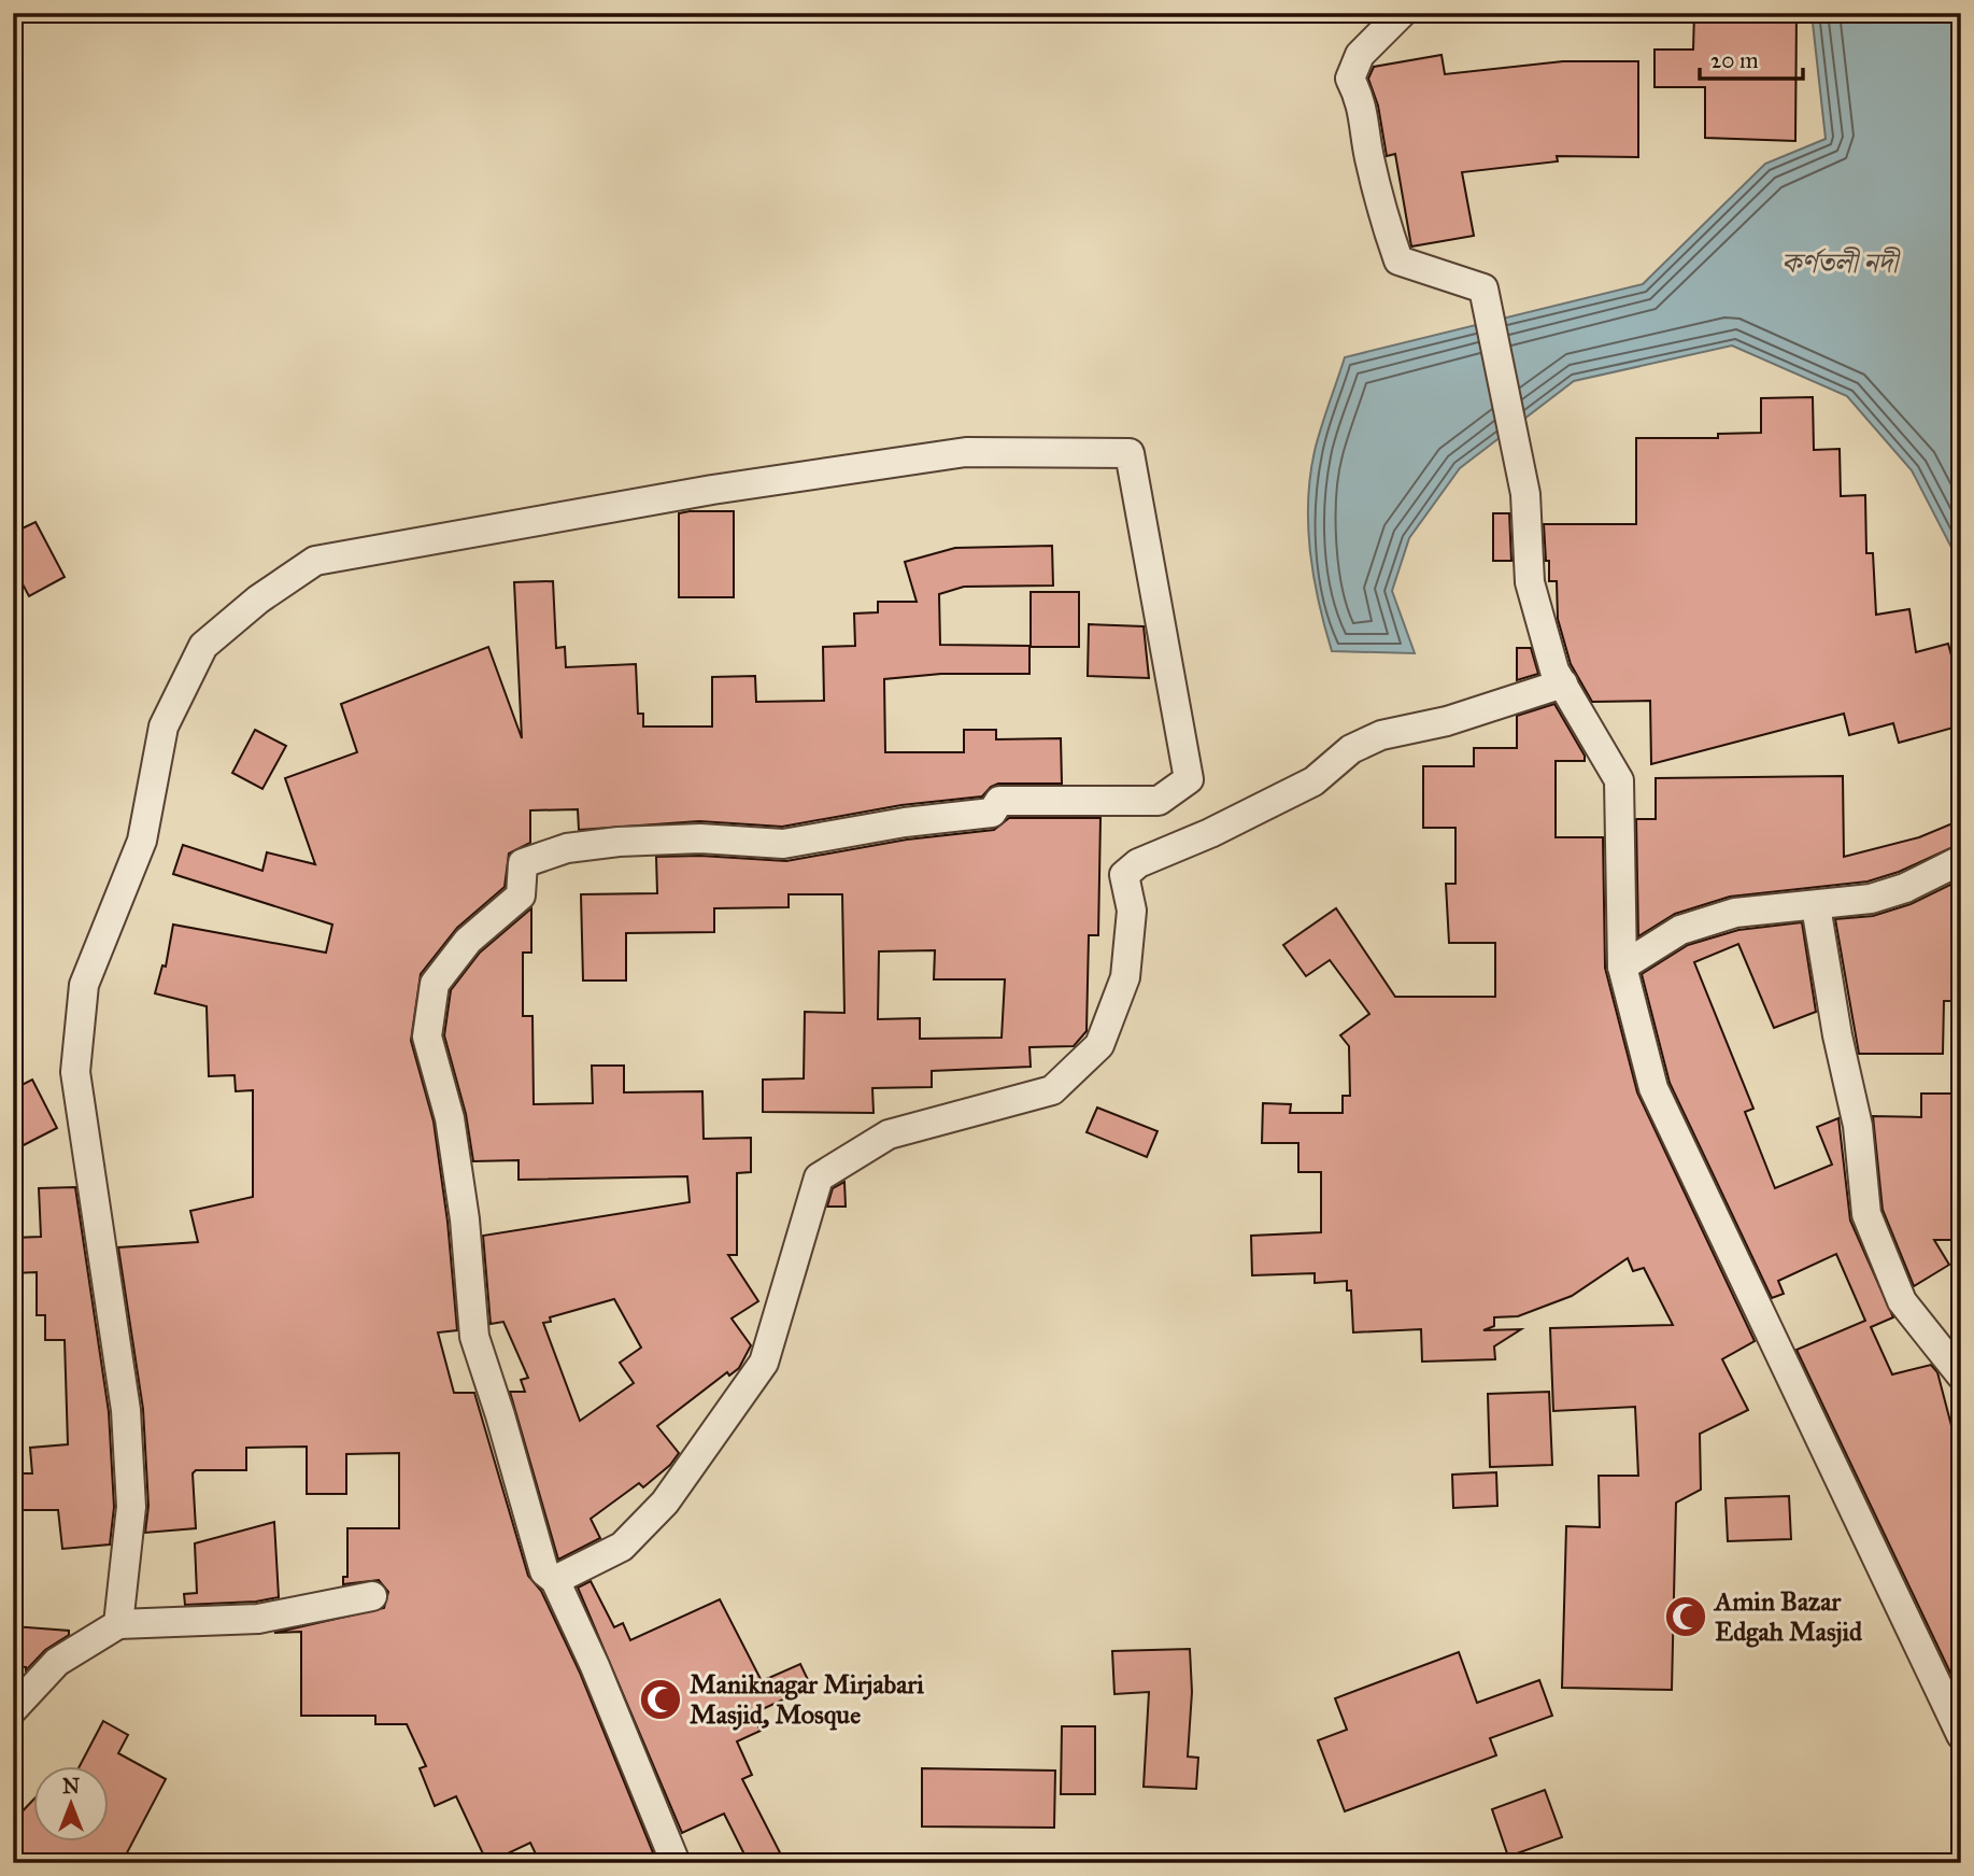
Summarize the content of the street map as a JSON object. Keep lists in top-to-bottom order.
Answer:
{
  "water": ["কর্ণতলী নদী"],
  "places": {
    "mosque": ["Amin Bazar Edgah Masjid", "Maniknagar Mirjabari Masjid, Mosque"]
  },
  "scale_bar": "20 m",
  "north": "top"
}
